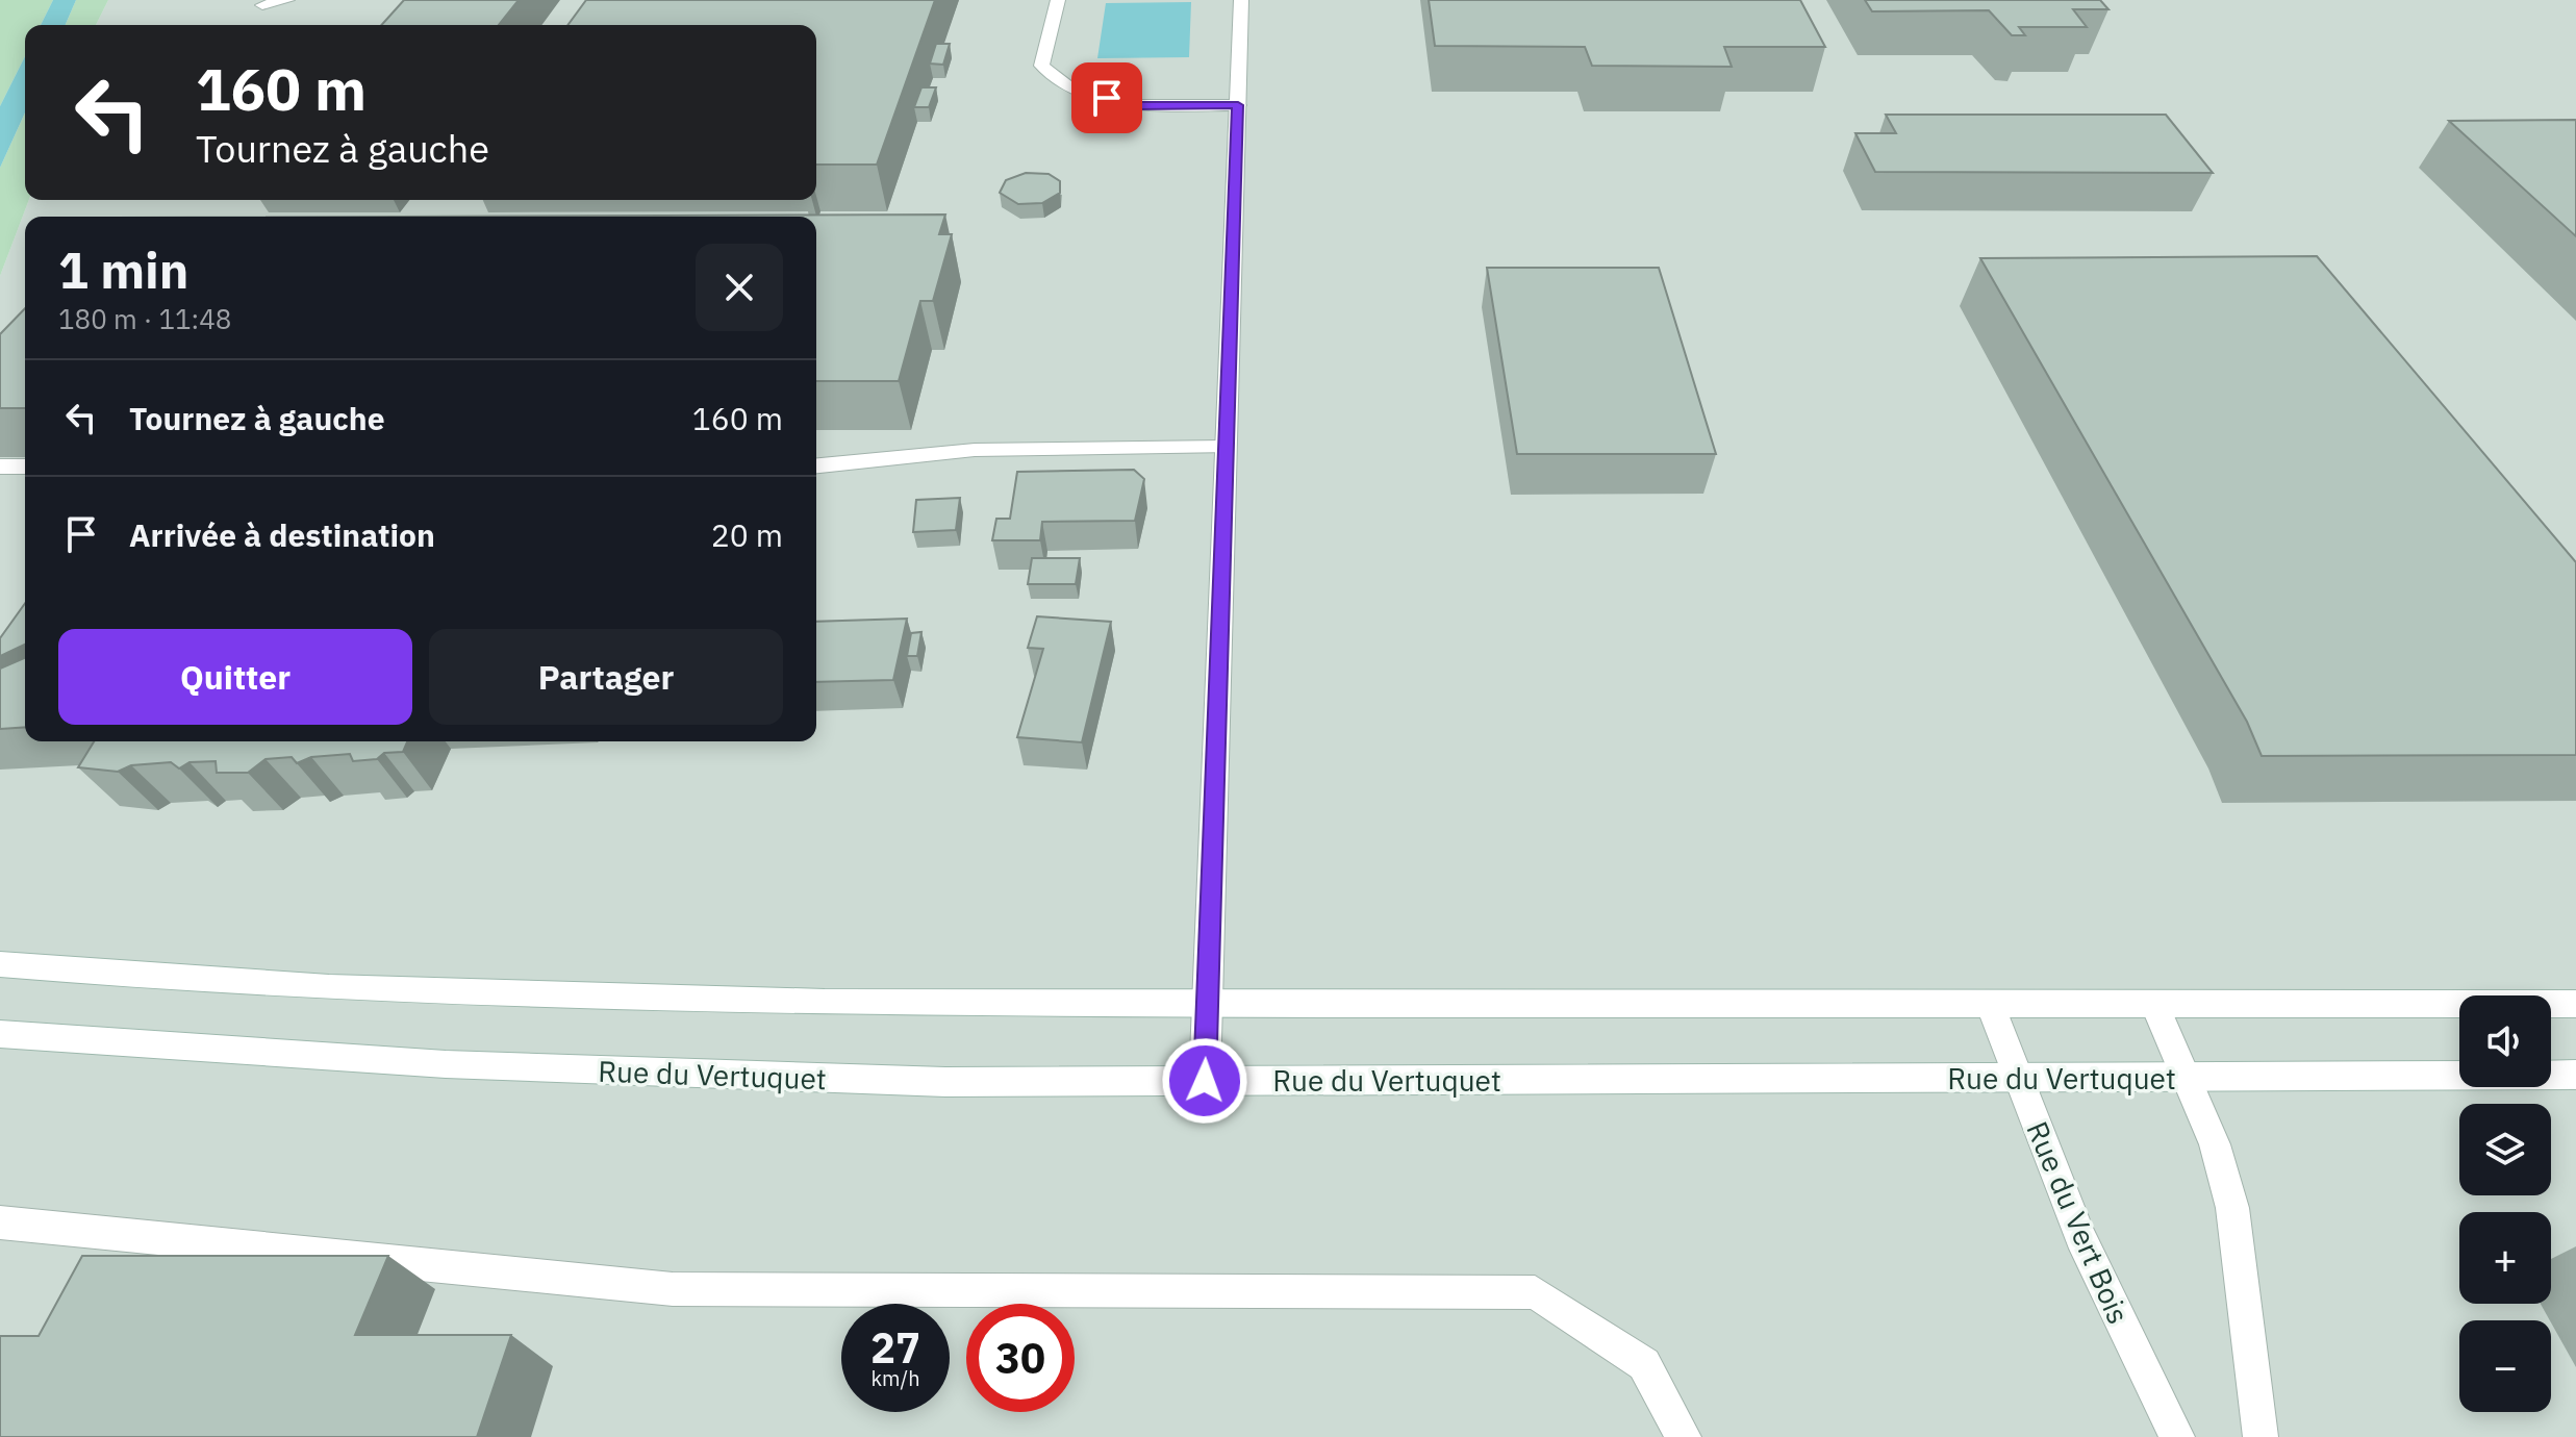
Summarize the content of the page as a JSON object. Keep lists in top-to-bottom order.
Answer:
{
  "streets": {
    "street": ["Rue du Vertuquet", "Rue du Vert Bois"]
  },
  "crossings": [
    ["Rue du Vertuquet", "Rue du Vert Bois"]
  ],
  "page": {
    "turn": ["160 m", "Tournez à gauche"],
    "heading": ["1 min", "180 m · 11:48"],
    "list": [
      {
        "name": "Tournez à gauche",
        "value": "160 m"
      },
      {
        "name": "Arrivée à destination",
        "value": "20 m"
      }
    ],
    "buttons": ["Quitter", "Partager"],
    "map_buttons": ["+", "−"],
    "speed": "27 km/h",
    "limit": "30"
  }
}
